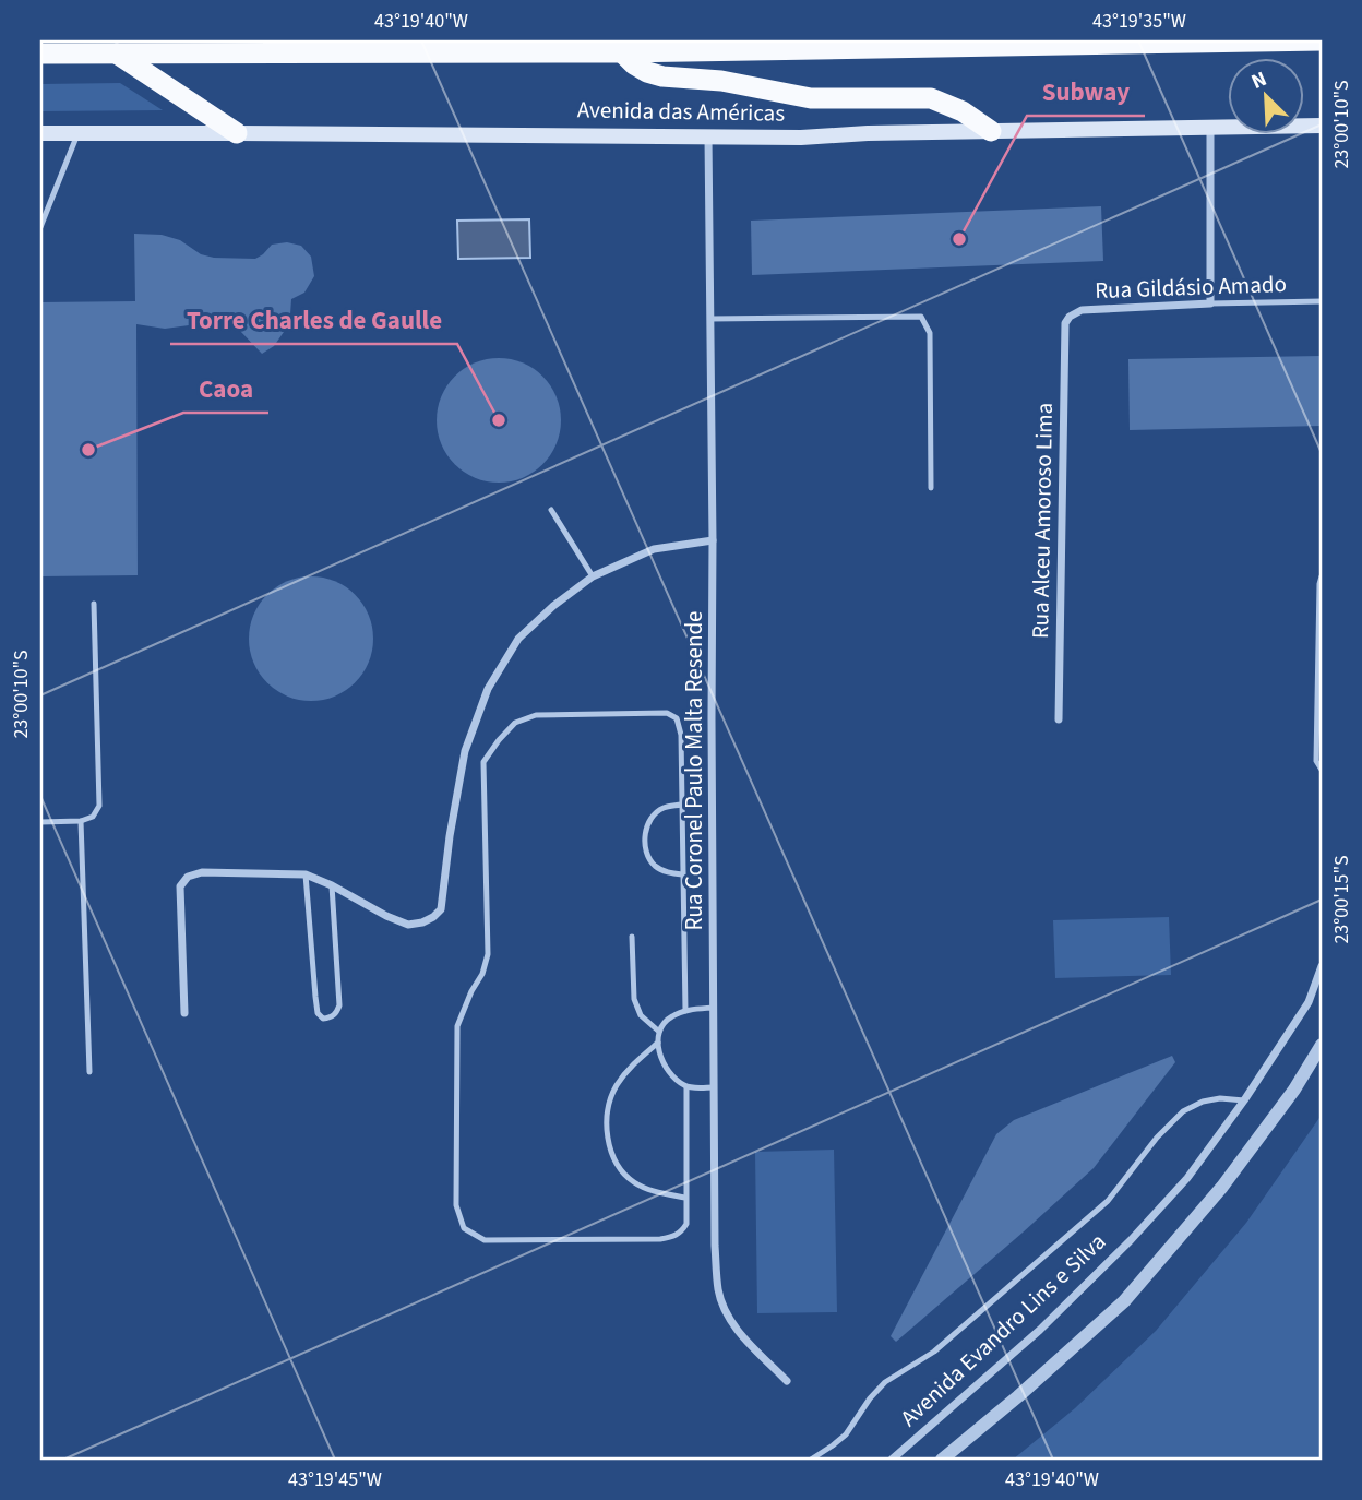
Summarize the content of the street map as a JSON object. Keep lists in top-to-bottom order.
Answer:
{
  "streets": {
    "main road": ["Avenida das Américas"],
    "street": [
      "Rua Gildásio Amado",
      "Rua Alceu Amoroso Lima",
      "Rua Coronel Paulo Malta Resende",
      "Avenida Evandro Lins e Silva"
    ]
  },
  "crossings": [
    ["Avenida das Américas", "Rua Coronel Paulo Malta Resende"],
    ["Rua Gildásio Amado", "Rua Alceu Amoroso Lima"]
  ],
  "places": ["Subway", "Torre Charles de Gaulle", "Caoa"],
  "north": "top left",
  "coordinates": [
    "43°19'40\"W",
    "43°19'35\"W",
    "23°00'10\"S",
    "23°00'15\"S",
    "43°19'45\"W"
  ]
}
